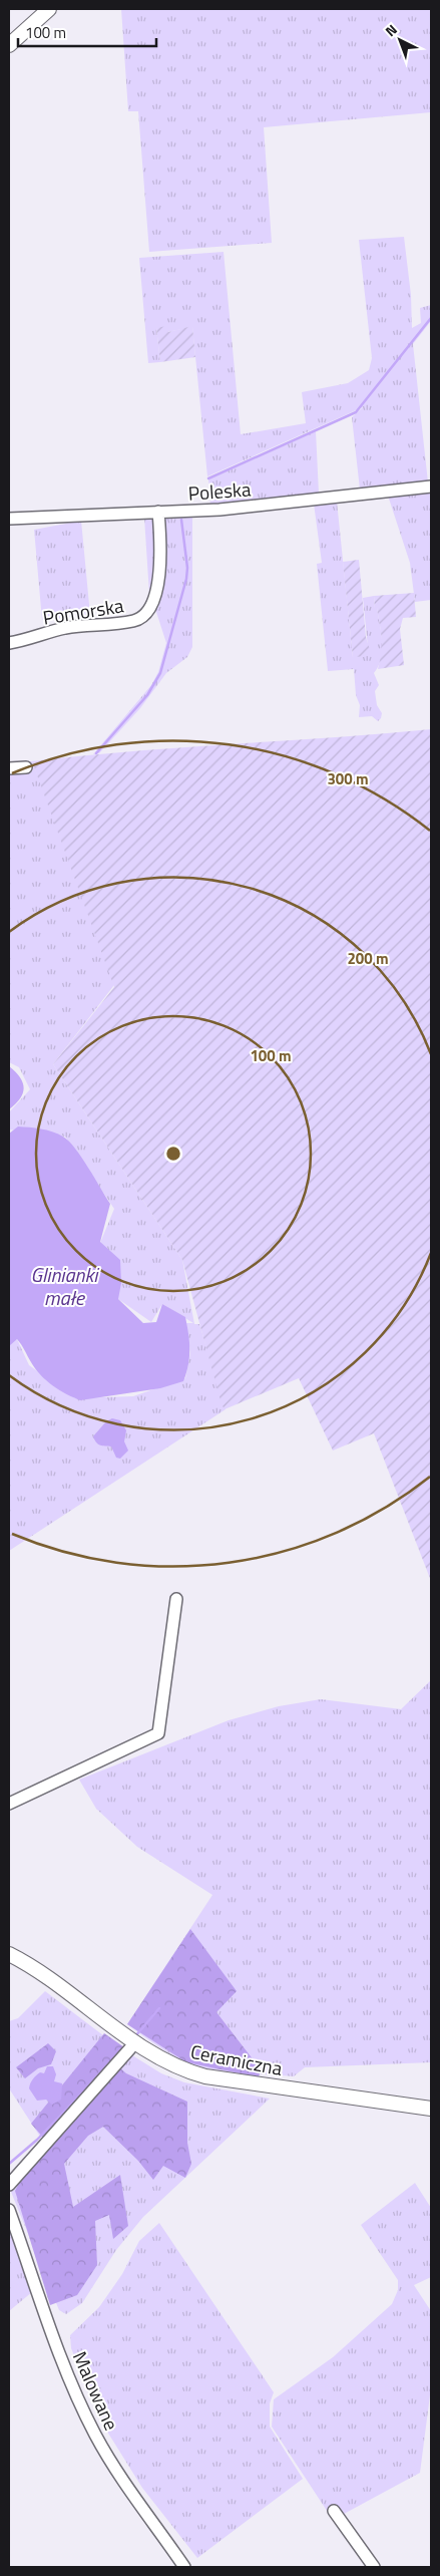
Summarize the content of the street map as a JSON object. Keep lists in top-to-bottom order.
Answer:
{
  "streets": {
    "street": [
      "Poleska",
      "Pomorska",
      "Ceramiczna",
      "Malowane"
    ]
  },
  "crossings": [
    ["Poleska", "Pomorska"]
  ],
  "water": ["Glinianki małe"],
  "scale_bar": "100 m",
  "north": "top left",
  "rings": ["300 m", "200 m", "100 m"]
}
